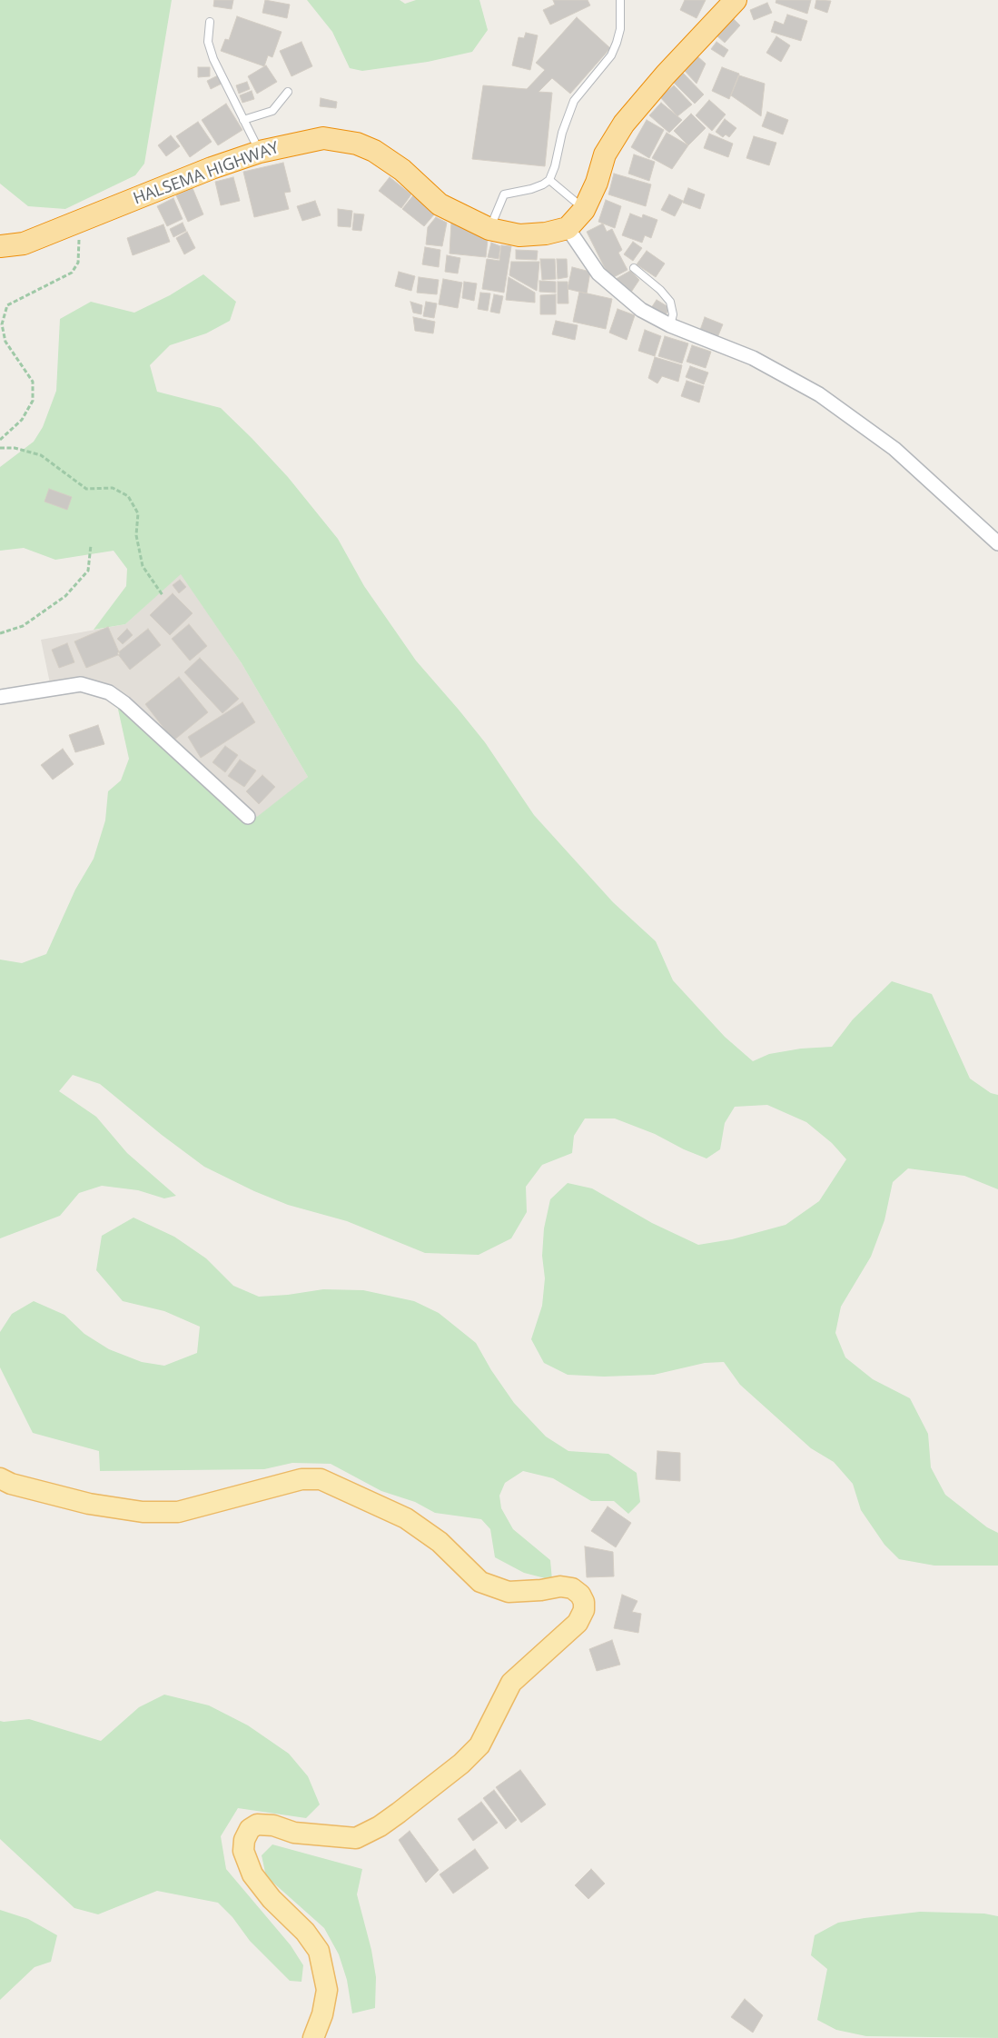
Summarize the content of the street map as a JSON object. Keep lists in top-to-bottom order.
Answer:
{
  "streets": {
    "highway": ["HALSEMA HIGHWAY"]
  }
}
